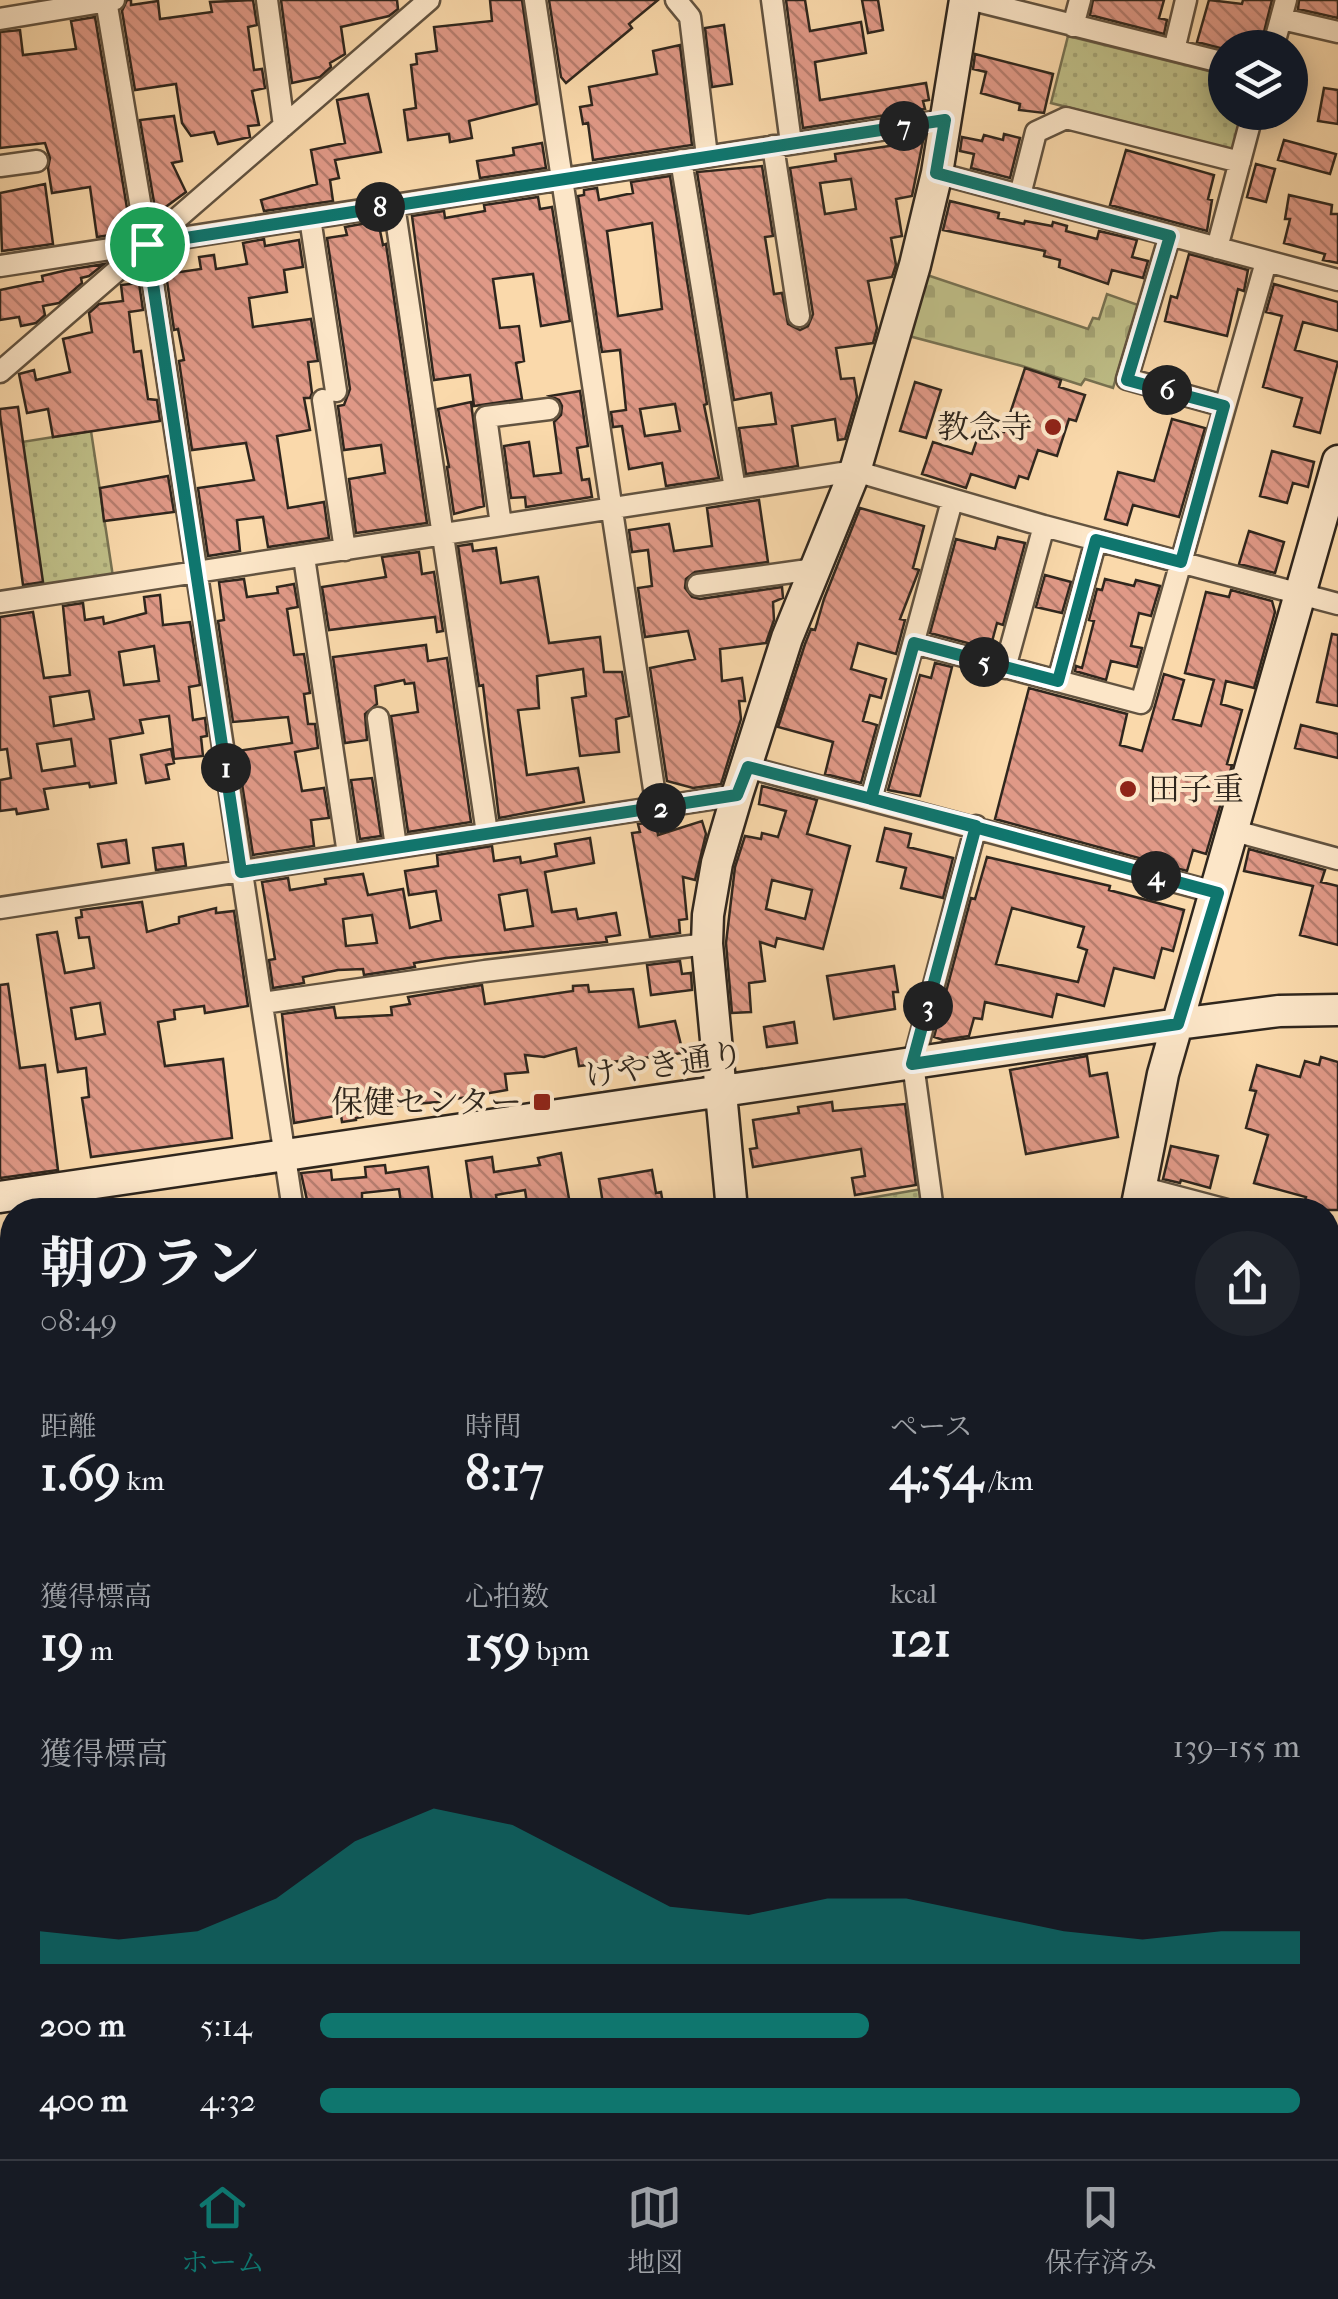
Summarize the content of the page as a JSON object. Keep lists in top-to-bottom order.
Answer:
{
  "streets": {
    "street": ["けやき通り"]
  },
  "places": {
    "other": ["教念寺", "田子重"],
    "transit": ["保健センター"]
  },
  "page": {
    "pins": [
      "7",
      "8",
      "6",
      "5",
      "1",
      "2",
      "4",
      "3"
    ],
    "heading": ["朝のラン", "08:49"],
    "stats": [
      ["距離", "1.69 km"],
      ["時間", "8:17"],
      ["ペース", "4:54 /km"],
      ["獲得標高", "19 m"],
      ["心拍数", "159 bpm"],
      ["kcal", "121"]
    ],
    "chart": ["獲得標高", "139–155 m"],
    "list": [
      {
        "name": "200 m",
        "note": "5:14"
      },
      {
        "name": "400 m",
        "note": "4:32"
      }
    ],
    "tabs": ["ホーム", "地図", "保存済み"]
  }
}
